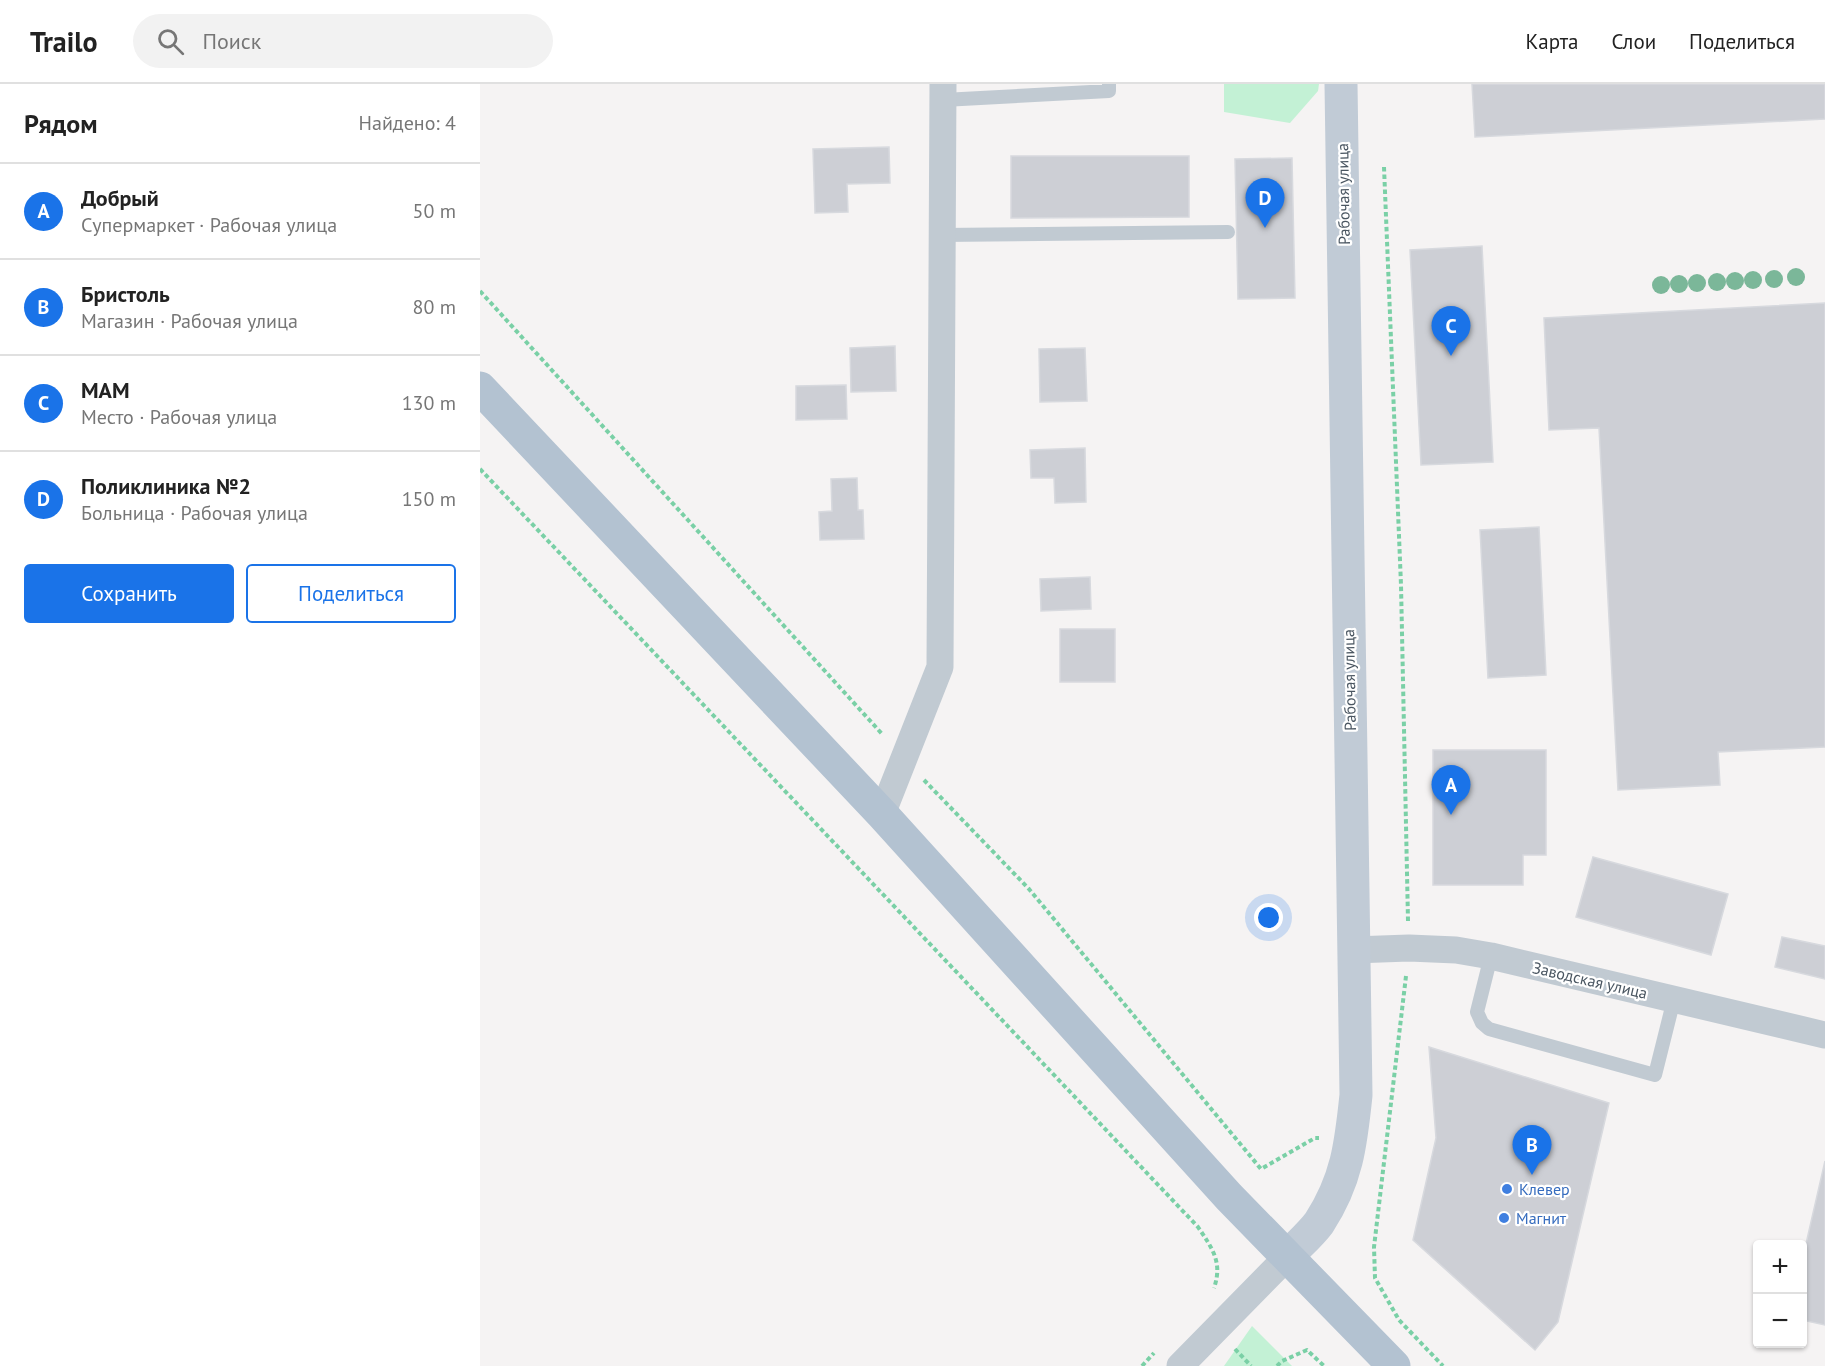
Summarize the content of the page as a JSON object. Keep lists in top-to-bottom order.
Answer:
{
  "streets": {
    "street": ["Рабочая улица", "Заводская улица"]
  },
  "crossings": [
    ["Рабочая улица", "Заводская улица"]
  ],
  "places": ["Клевер", "Магнит"],
  "page": {
    "header": "Trailo",
    "search": "Поиск",
    "nav": ["Карта", "Слои", "Поделиться"],
    "heading": ["Рядом", "Найдено: 4"],
    "list": [
      {
        "mark": "A",
        "name": "Добрый",
        "note": "Супермаркет · Рабочая улица",
        "value": "50 m"
      },
      {
        "mark": "B",
        "name": "Бристоль",
        "note": "Магазин · Рабочая улица",
        "value": "80 m"
      },
      {
        "mark": "C",
        "name": "МАМ",
        "note": "Место · Рабочая улица",
        "value": "130 m"
      },
      {
        "mark": "D",
        "name": "Поликлиника №2",
        "note": "Больница · Рабочая улица",
        "value": "150 m"
      }
    ],
    "pins": [
      "D",
      "C",
      "A",
      "B"
    ],
    "buttons": ["Сохранить", "Поделиться"],
    "map_buttons": ["+", "−"]
  }
}
